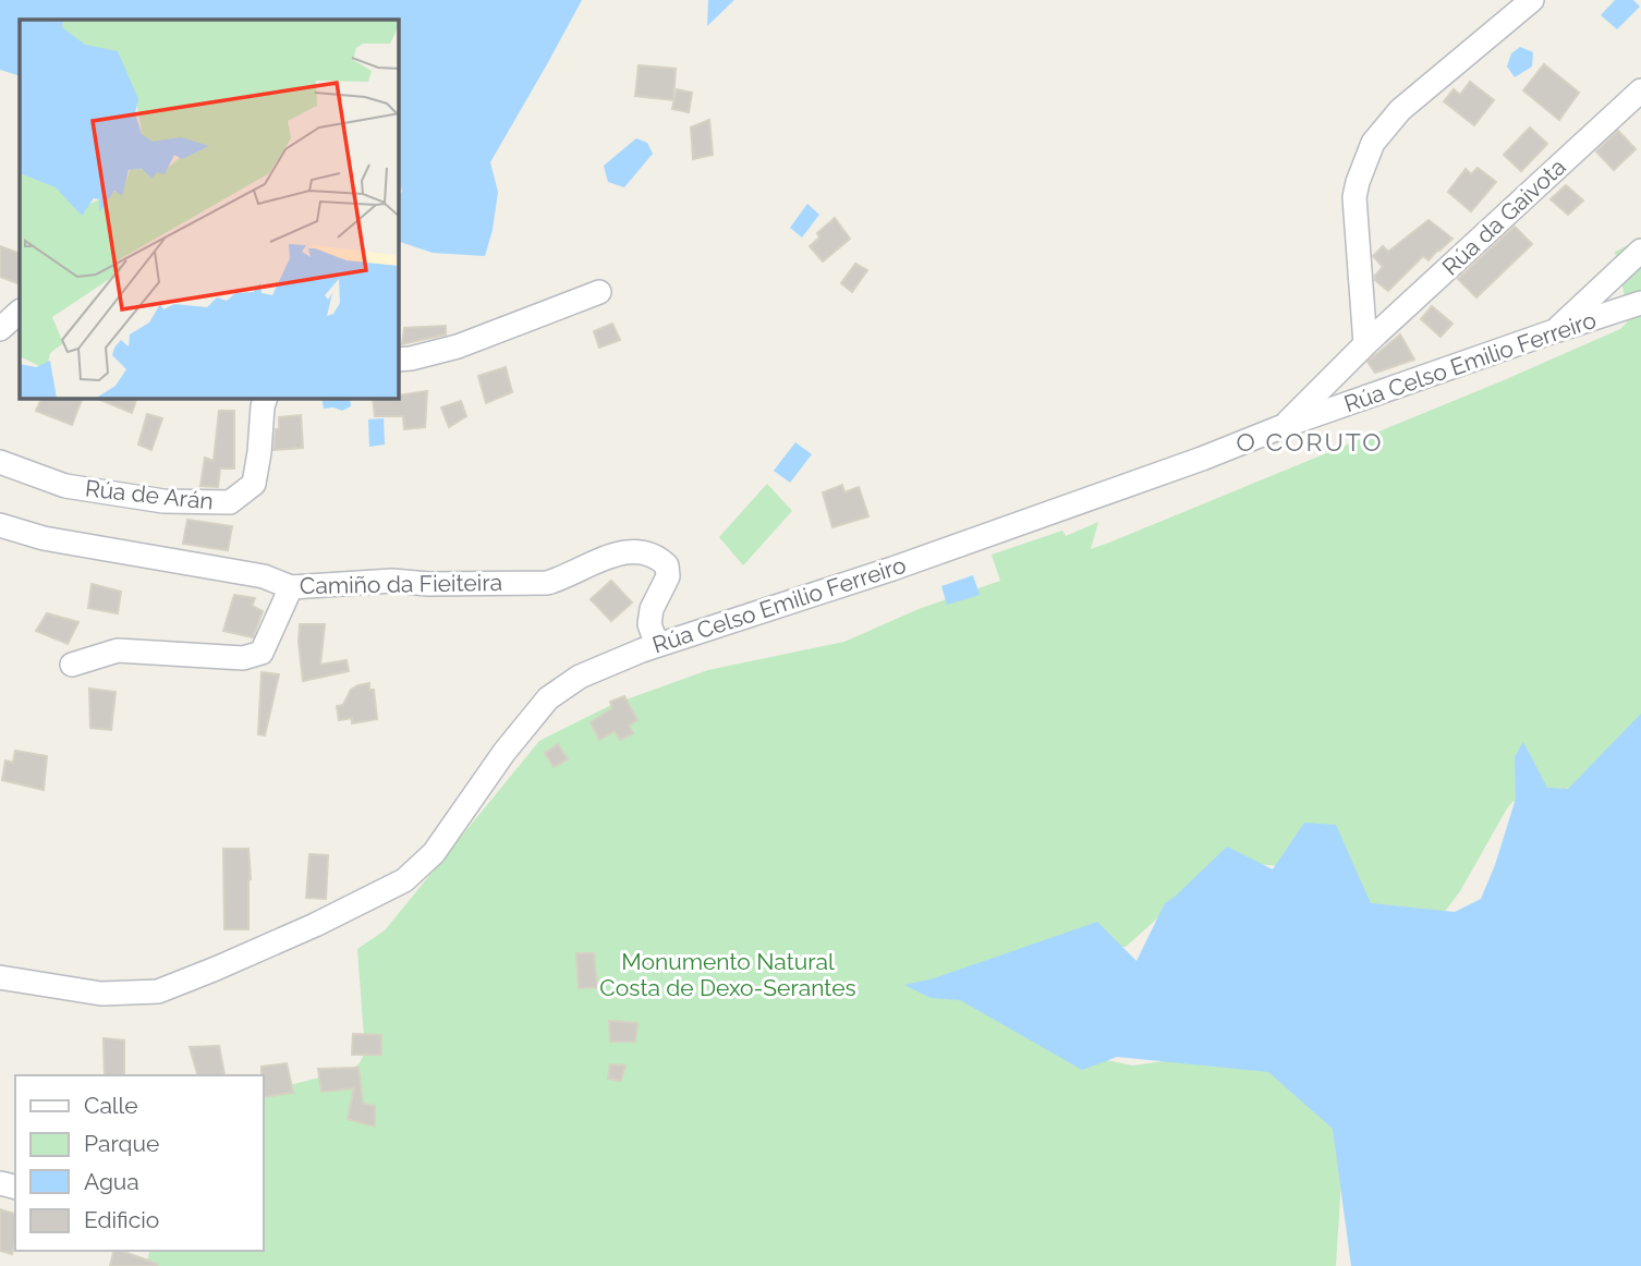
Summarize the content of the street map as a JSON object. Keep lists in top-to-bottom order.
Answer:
{
  "streets": {
    "street": [
      "Rúa da Gaivota",
      "Rúa Celso Emilio Ferreiro",
      "Rúa de Arán",
      "Camiño da Fieiteira"
    ]
  },
  "crossings": [
    ["Rúa da Gaivota", "Rúa Celso Emilio Ferreiro"],
    ["Rúa Celso Emilio Ferreiro", "Camiño da Fieiteira"]
  ],
  "districts": ["O CORUTO"],
  "parks": ["Monumento Natural Costa de Dexo-Serantes"],
  "legend": [
    "Calle",
    "Parque",
    "Agua",
    "Edificio"
  ]
}
